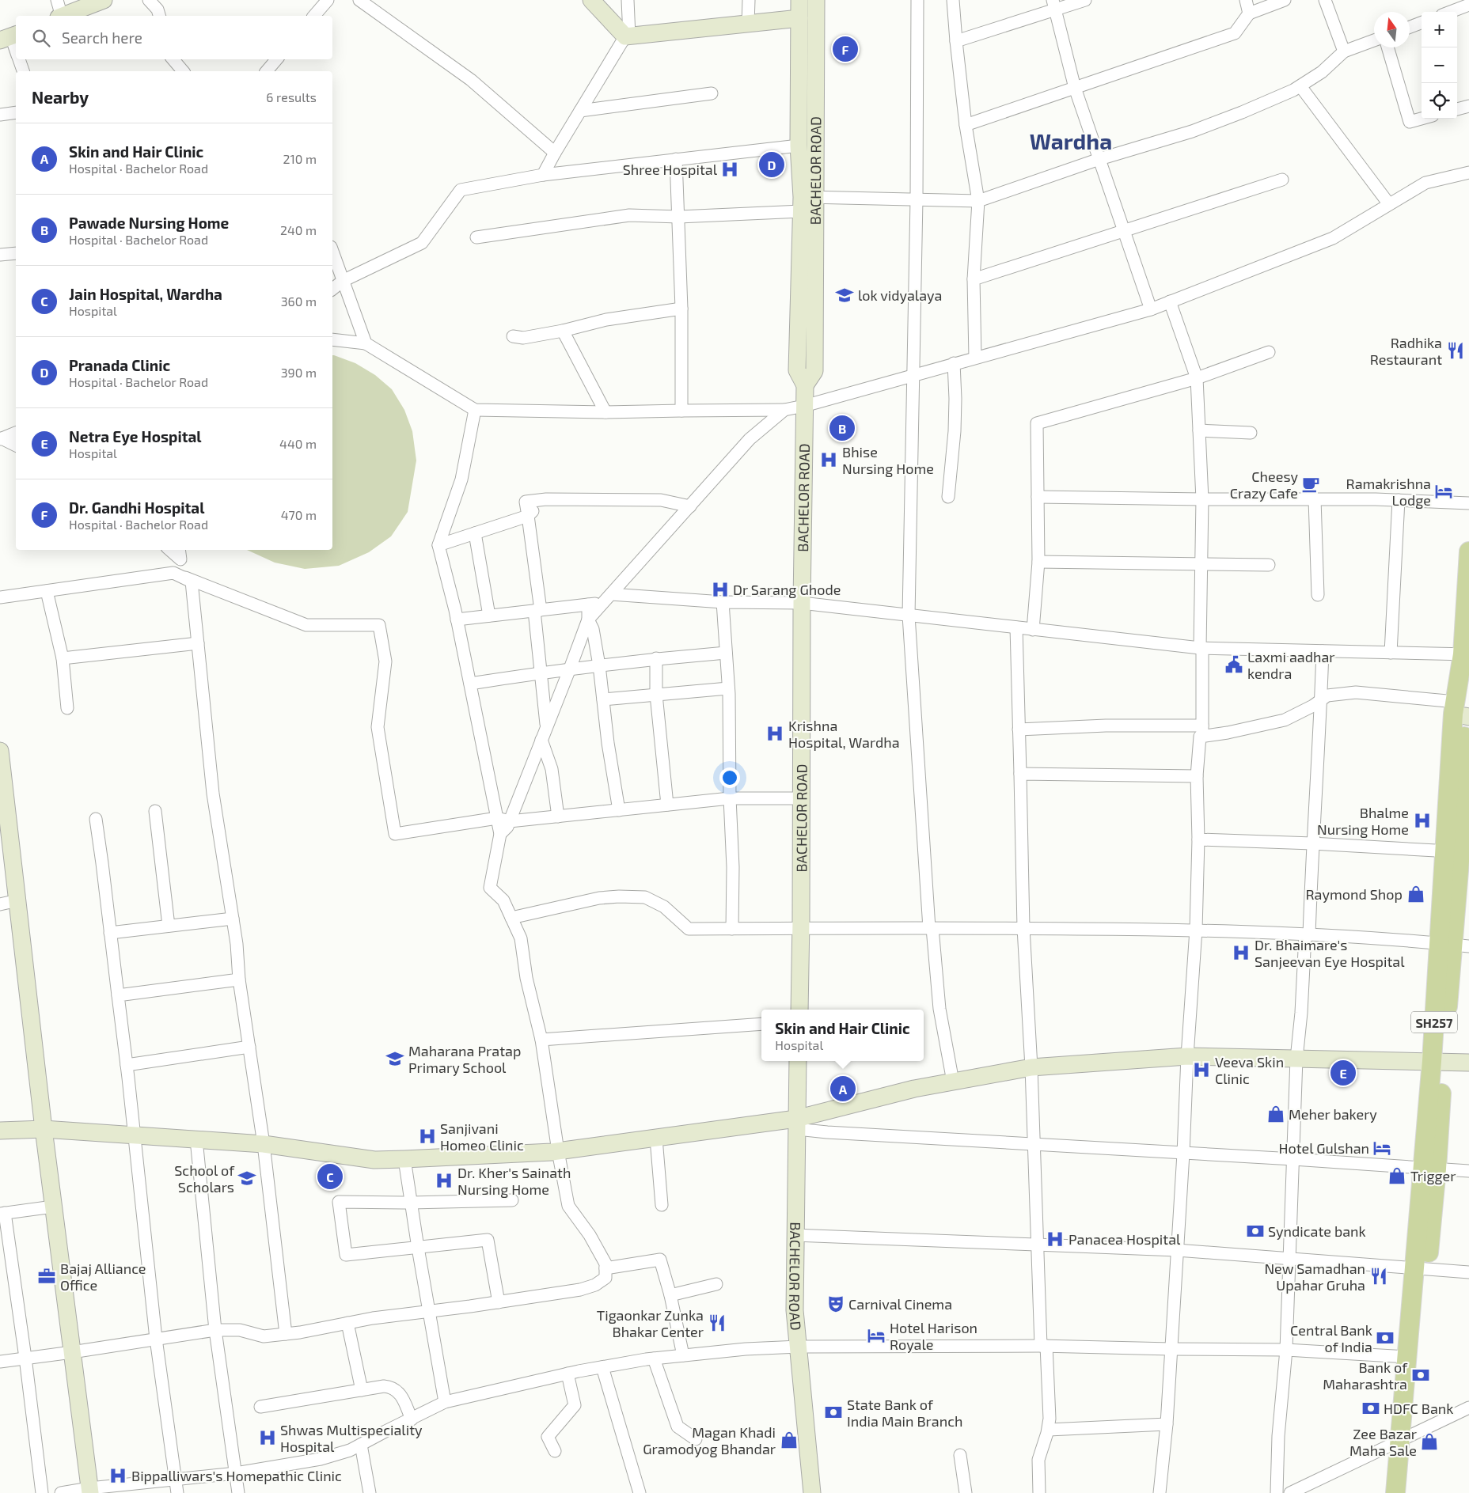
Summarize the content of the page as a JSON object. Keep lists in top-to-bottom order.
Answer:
{
  "streets": {
    "main road": ["SH257"],
    "street": ["BACHELOR ROAD"]
  },
  "districts": ["Wardha"],
  "places": {
    "hospital": [
      "Shree Hospital",
      "Bhise Nursing Home",
      "Dr Sarang Ghode",
      "Krishna Hospital, Wardha",
      "Bhalme Nursing Home",
      "Dr. Bhaimare's Sanjeevan Eye Hospital",
      "Veeva Skin Clinic",
      "Sanjivani Homeo Clinic",
      "Dr. Kher's Sainath Nursing Home",
      "Panacea Hospital",
      "Shwas Multispeciality Hospital",
      "Bippalliwars's Homepathic Clinic"
    ],
    "school or university": ["lok vidyalaya", "Maharana Pratap Primary School", "School of Scholars"],
    "restaurant": ["Radhika Restaurant", "New Samadhan Upahar Gruha", "Tigaonkar Zunka Bhakar Center"],
    "cafe": ["Cheesy Crazy Cafe"],
    "hotel": ["Ramakrishna Lodge", "Hotel Gulshan", "Hotel Harison Royale"],
    "public building": ["Laxmi aadhar kendra"],
    "shop": [
      "Raymond Shop",
      "Meher bakery",
      "Trigger",
      "Magan Khadi Gramodyog Bhandar",
      "Zee Bazar Maha Sale"
    ],
    "bank": [
      "Syndicate bank",
      "Central Bank of India",
      "Bank of Maharashtra",
      "HDFC Bank",
      "State Bank of India Main Branch"
    ],
    "office": ["Bajaj Alliance Office"],
    "theatre": ["Carnival Cinema"]
  },
  "north": "top",
  "page": {
    "map_buttons": ["+", "−"],
    "search": "Search here",
    "pins": [
      "F",
      "D",
      "B",
      "E",
      "A",
      "C"
    ],
    "heading": ["Nearby", "6 results"],
    "list": [
      {
        "mark": "A",
        "name": "Skin and Hair Clinic",
        "note": "Hospital · Bachelor Road",
        "value": "210 m"
      },
      {
        "mark": "B",
        "name": "Pawade Nursing Home",
        "note": "Hospital · Bachelor Road",
        "value": "240 m"
      },
      {
        "mark": "C",
        "name": "Jain Hospital, Wardha",
        "note": "Hospital",
        "value": "360 m"
      },
      {
        "mark": "D",
        "name": "Pranada Clinic",
        "note": "Hospital · Bachelor Road",
        "value": "390 m"
      },
      {
        "mark": "E",
        "name": "Netra Eye Hospital",
        "note": "Hospital",
        "value": "440 m"
      },
      {
        "mark": "F",
        "name": "Dr. Gandhi Hospital",
        "note": "Hospital · Bachelor Road",
        "value": "470 m"
      }
    ],
    "popup": ["Skin and Hair Clinic", "Hospital"]
  }
}
